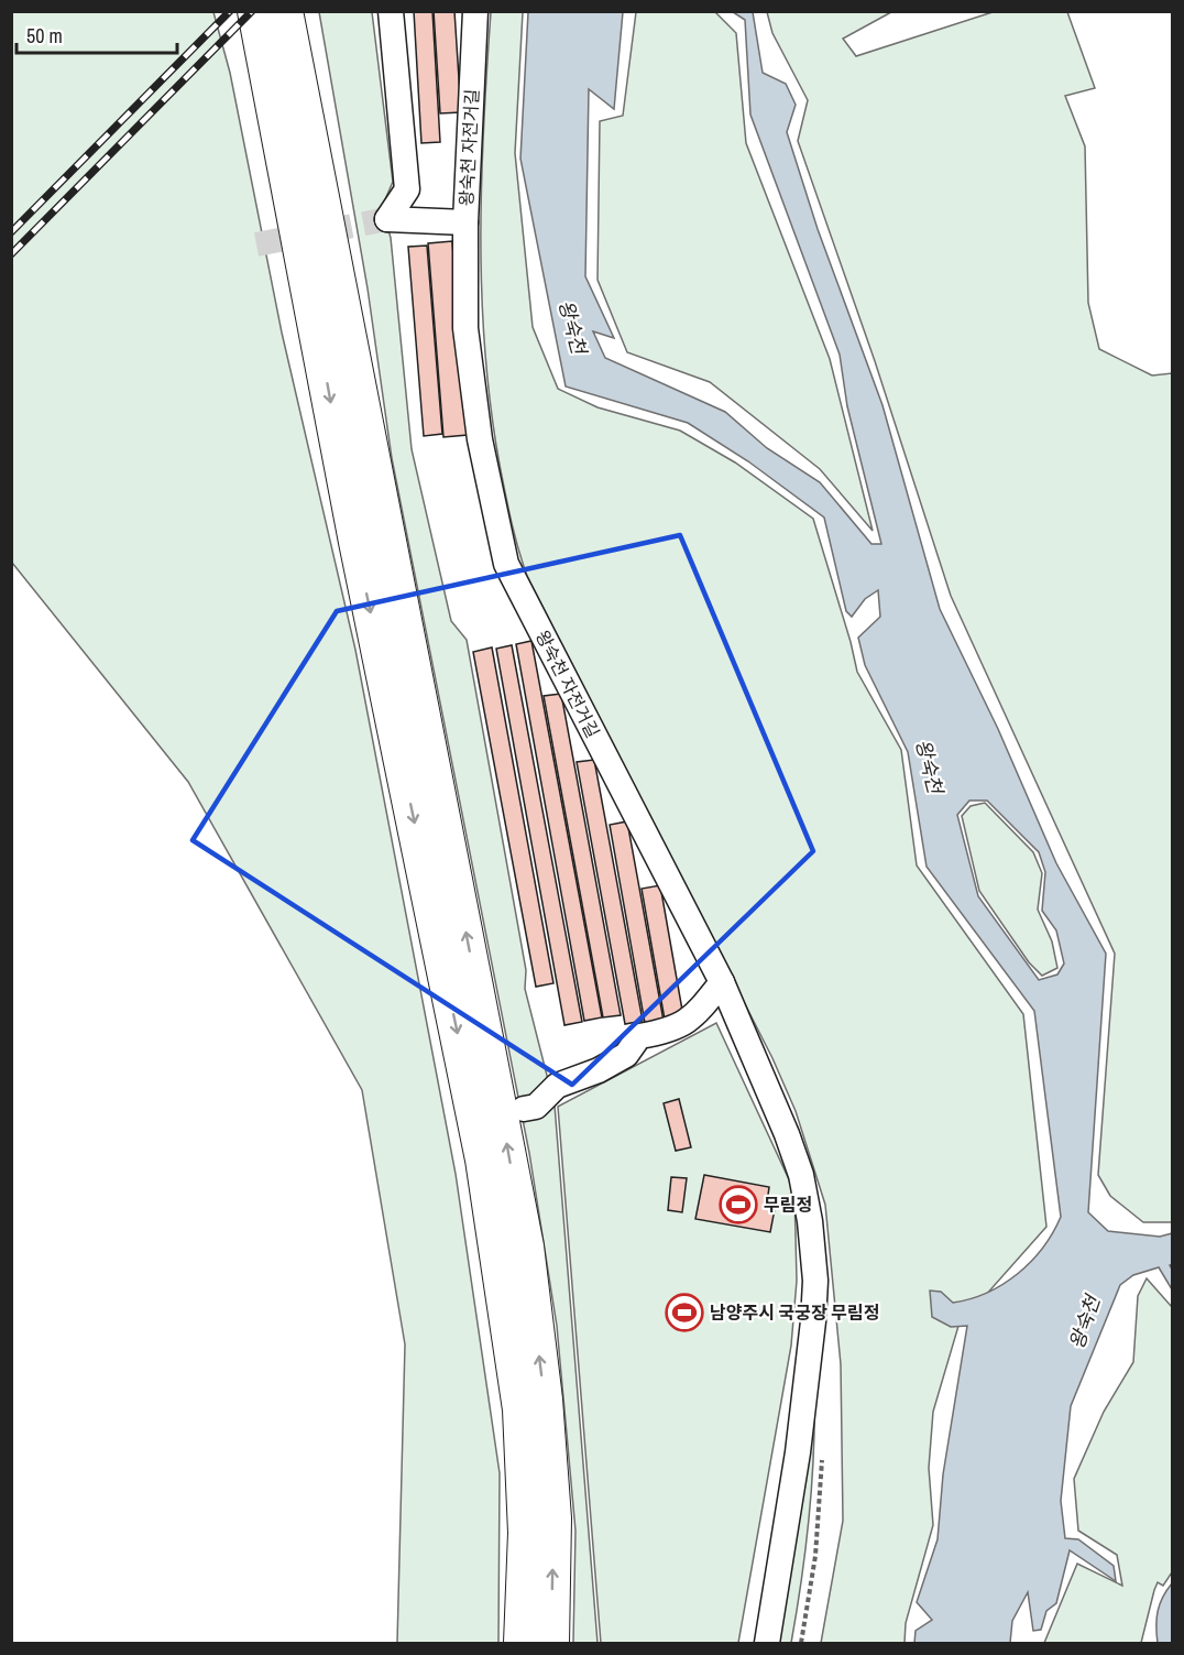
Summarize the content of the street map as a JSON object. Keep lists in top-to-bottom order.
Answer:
{
  "streets": {
    "street": ["왕숙천 자전거길"]
  },
  "water": ["왕숙천"],
  "places": {
    "sports": ["무림정", "남양주시 국궁장 무림정"]
  },
  "scale_bar": "50 m"
}
